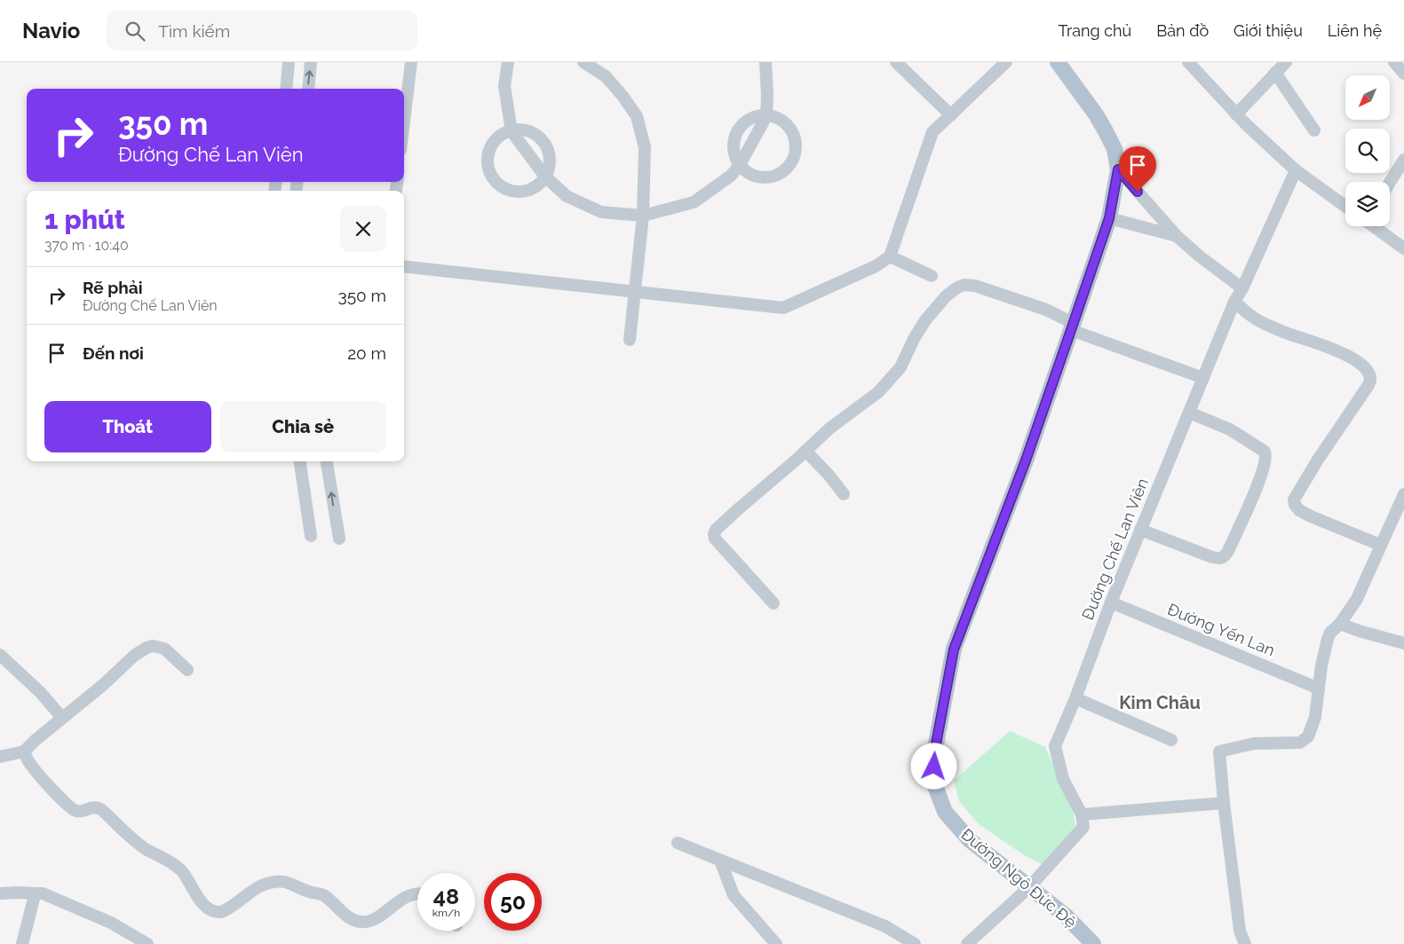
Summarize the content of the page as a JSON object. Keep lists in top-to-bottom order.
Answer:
{
  "streets": {
    "main road": ["Đường Ngô Đức Đệ"],
    "street": ["Đường Chế Lan Viên", "Đường Yến Lan"]
  },
  "crossings": [
    ["Đường Chế Lan Viên", "Đường Yến Lan"]
  ],
  "districts": ["Kim Châu"],
  "north": "bottom left",
  "page": {
    "header": "Navio",
    "search": "Tìm kiếm",
    "nav": [
      "Trang chủ",
      "Bản đồ",
      "Giới thiệu",
      "Liên hệ"
    ],
    "turn": ["350 m", "Đường Chế Lan Viên"],
    "heading": ["1 phút", "370 m · 10:40"],
    "list": [
      {
        "name": "Rẽ phải",
        "note": "Đường Chế Lan Viên",
        "value": "350 m"
      },
      {
        "name": "Đến nơi",
        "value": "20 m"
      }
    ],
    "buttons": ["Thoát", "Chia sẻ"],
    "speed": "48 km/h",
    "limit": "50"
  }
}
